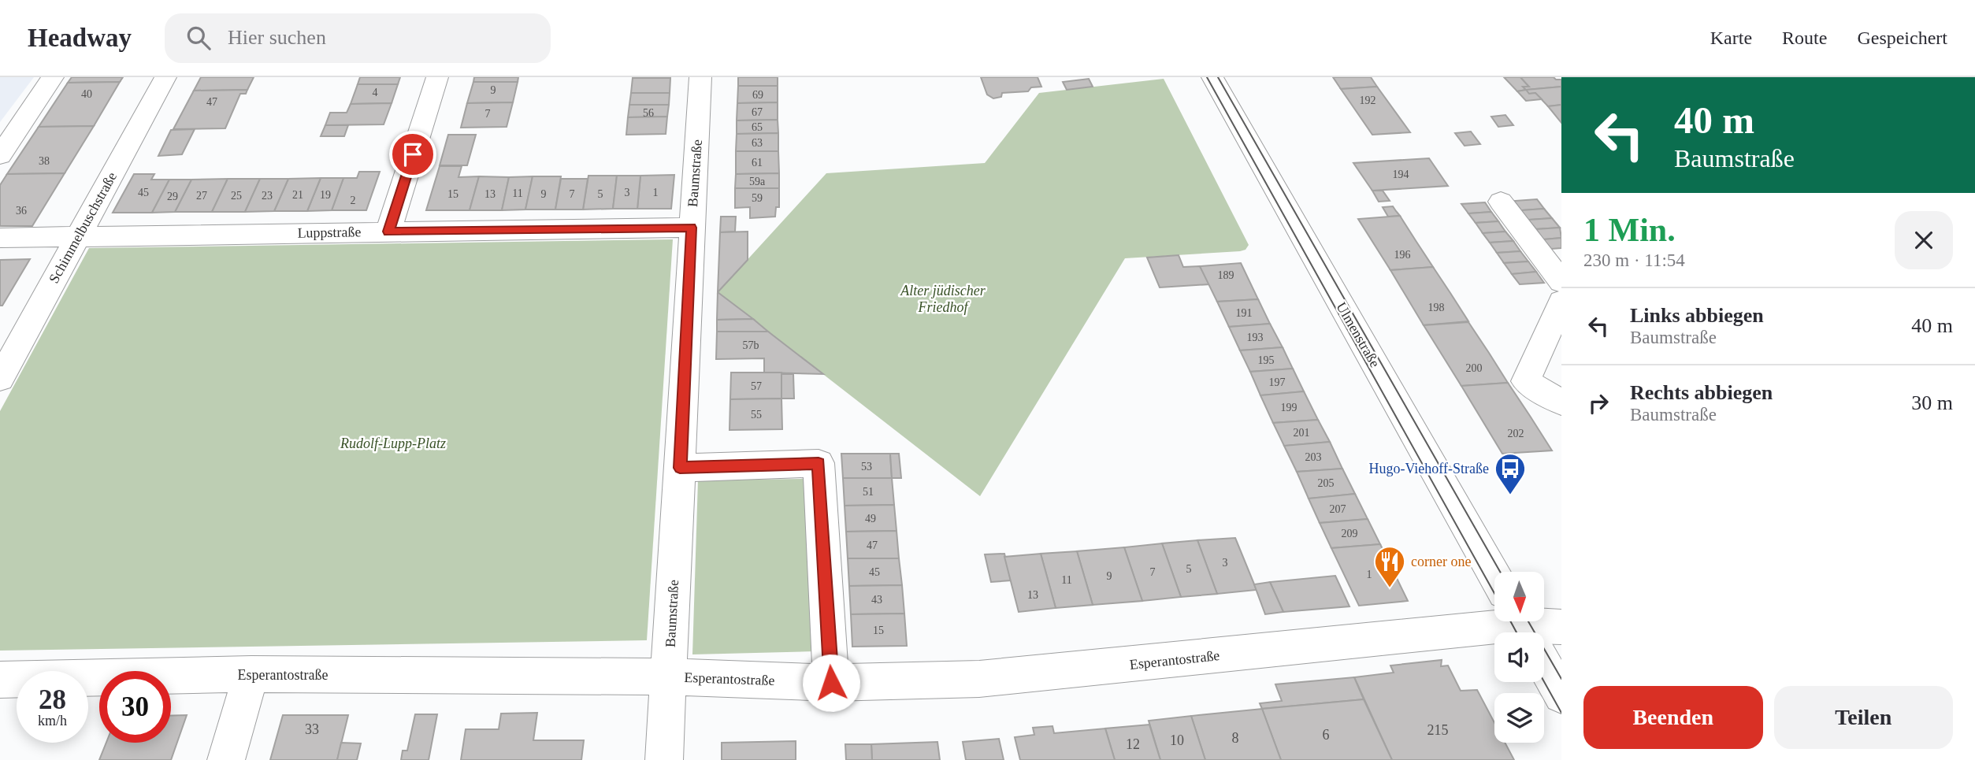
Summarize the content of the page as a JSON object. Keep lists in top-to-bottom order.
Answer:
{
  "streets": {
    "street": [
      "Baumstraße",
      "Schimmelbuschstraße",
      "Luppstraße",
      "Ulmenstraße",
      "Esperantostraße"
    ]
  },
  "crossings": [
    ["Baumstraße", "Luppstraße"],
    ["Baumstraße", "Esperantostraße"],
    ["Schimmelbuschstraße", "Luppstraße"]
  ],
  "parks": ["Alter jüdischer Friedhof", "Rudolf-Lupp-Platz"],
  "places": {
    "bus stop": ["Hugo-Viehoff-Straße"],
    "restaurant": ["corner one"]
  },
  "house_numbers": [
    "9",
    "4",
    "40",
    "69",
    "192",
    "47",
    "67",
    "56",
    "7",
    "65",
    "63",
    "38",
    "61",
    "194",
    "59a",
    "45",
    "3",
    "1",
    "11",
    "15",
    "13",
    "9",
    "7",
    "5",
    "21",
    "19",
    "27",
    "25",
    "23",
    "29",
    "59",
    "2",
    "36",
    "196",
    "189",
    "198",
    "191",
    "193",
    "57b",
    "195",
    "200",
    "197",
    "57",
    "199",
    "55",
    "201",
    "202",
    "203",
    "53",
    "205",
    "51",
    "207",
    "49",
    "209",
    "47",
    "3",
    "5",
    "45",
    "7",
    "1",
    "9",
    "11",
    "13",
    "43",
    "15",
    "33",
    "215",
    "6",
    "8",
    "10",
    "12"
  ],
  "north": "bottom",
  "page": {
    "header": "Headway",
    "search": "Hier suchen",
    "nav": ["Karte", "Route", "Gespeichert"],
    "turn": ["40 m", "Baumstraße"],
    "heading": ["1 Min.", "230 m · 11:54"],
    "list": [
      {
        "name": "Links abbiegen",
        "note": "Baumstraße",
        "value": "40 m"
      },
      {
        "name": "Rechts abbiegen",
        "note": "Baumstraße",
        "value": "30 m"
      }
    ],
    "speed": "28 km/h",
    "limit": "30",
    "buttons": ["Beenden", "Teilen"]
  }
}
